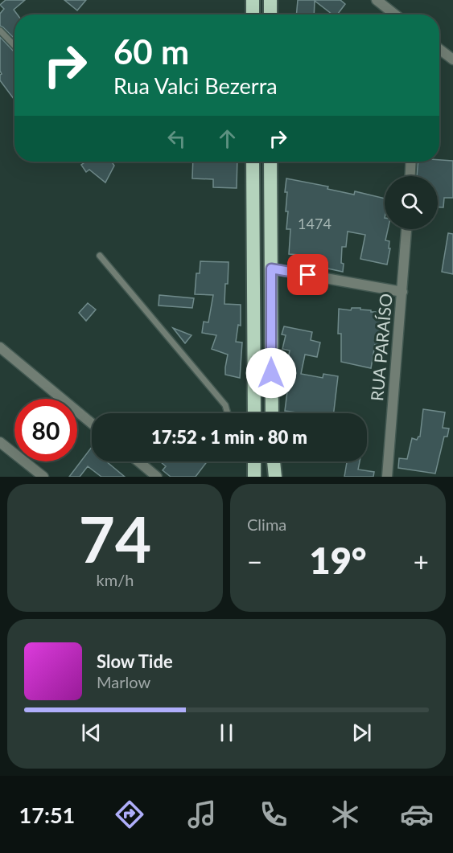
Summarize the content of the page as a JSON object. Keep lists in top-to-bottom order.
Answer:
{
  "streets": {
    "street": ["RUA PARAÍSO"]
  },
  "house_numbers": ["1474"],
  "page": {
    "turn": ["60 m", "Rua Valci Bezerra"],
    "limit": "80",
    "trip": "17:52 · 1 min · 80 m",
    "tile": [
      ["74", "km/h"],
      "Clima"
    ],
    "heat": ["−", "19°", "+"],
    "song": ["Slow Tide", "Marlow"],
    "tabs": "17:51"
  }
}
